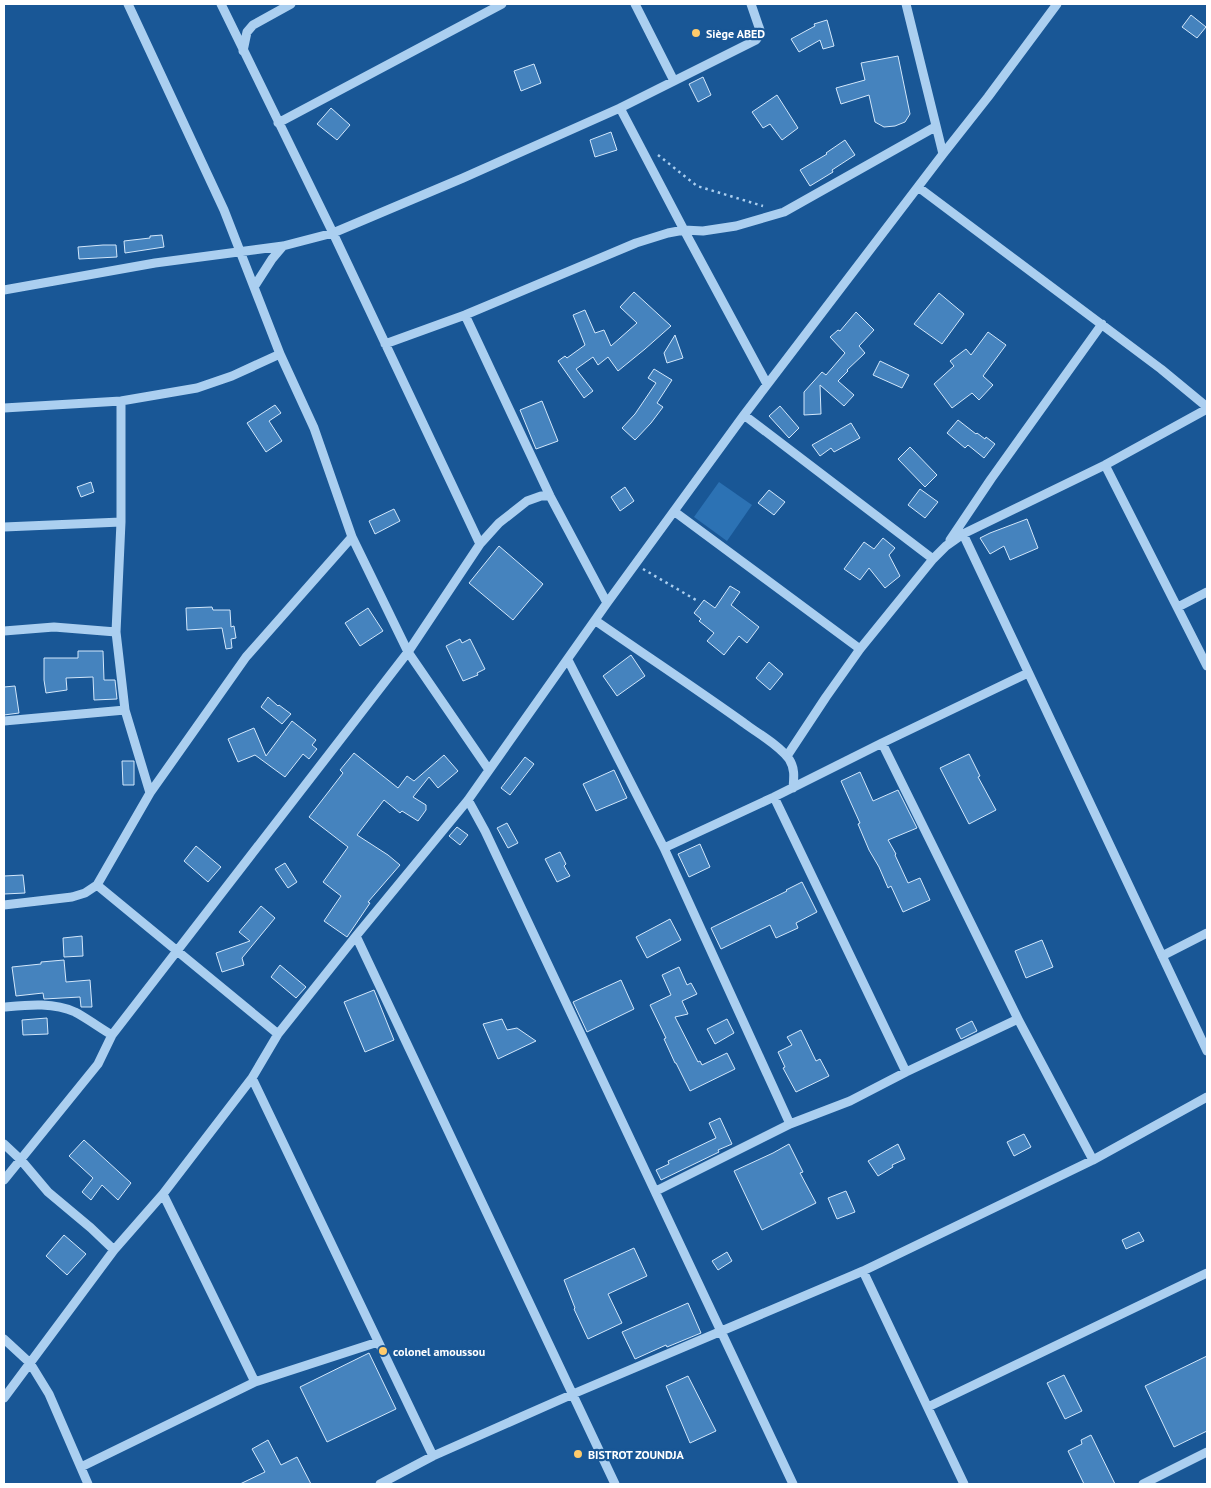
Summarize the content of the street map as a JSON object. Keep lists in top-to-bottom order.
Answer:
{
  "places": ["Siège ABED", "colonel amoussou", "BISTROT ZOUNDJA"]
}
